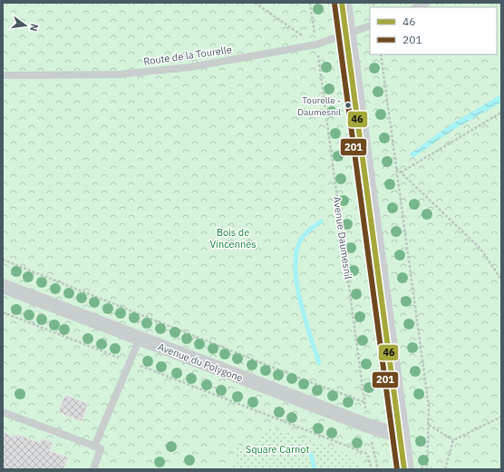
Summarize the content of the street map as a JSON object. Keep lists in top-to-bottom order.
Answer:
{
  "streets": {
    "street": ["Avenue du Polygone"],
    "lane": ["Route de la Tourelle"],
    "path": ["Avenue Daumesnil"]
  },
  "parks": ["Bois de Vincennes", "Square Carnot"],
  "places": ["Tourelle - Daumesnil"],
  "lines": ["transit line 46", "transit line 201"],
  "legend": ["46", "201"],
  "north": "right"
}
